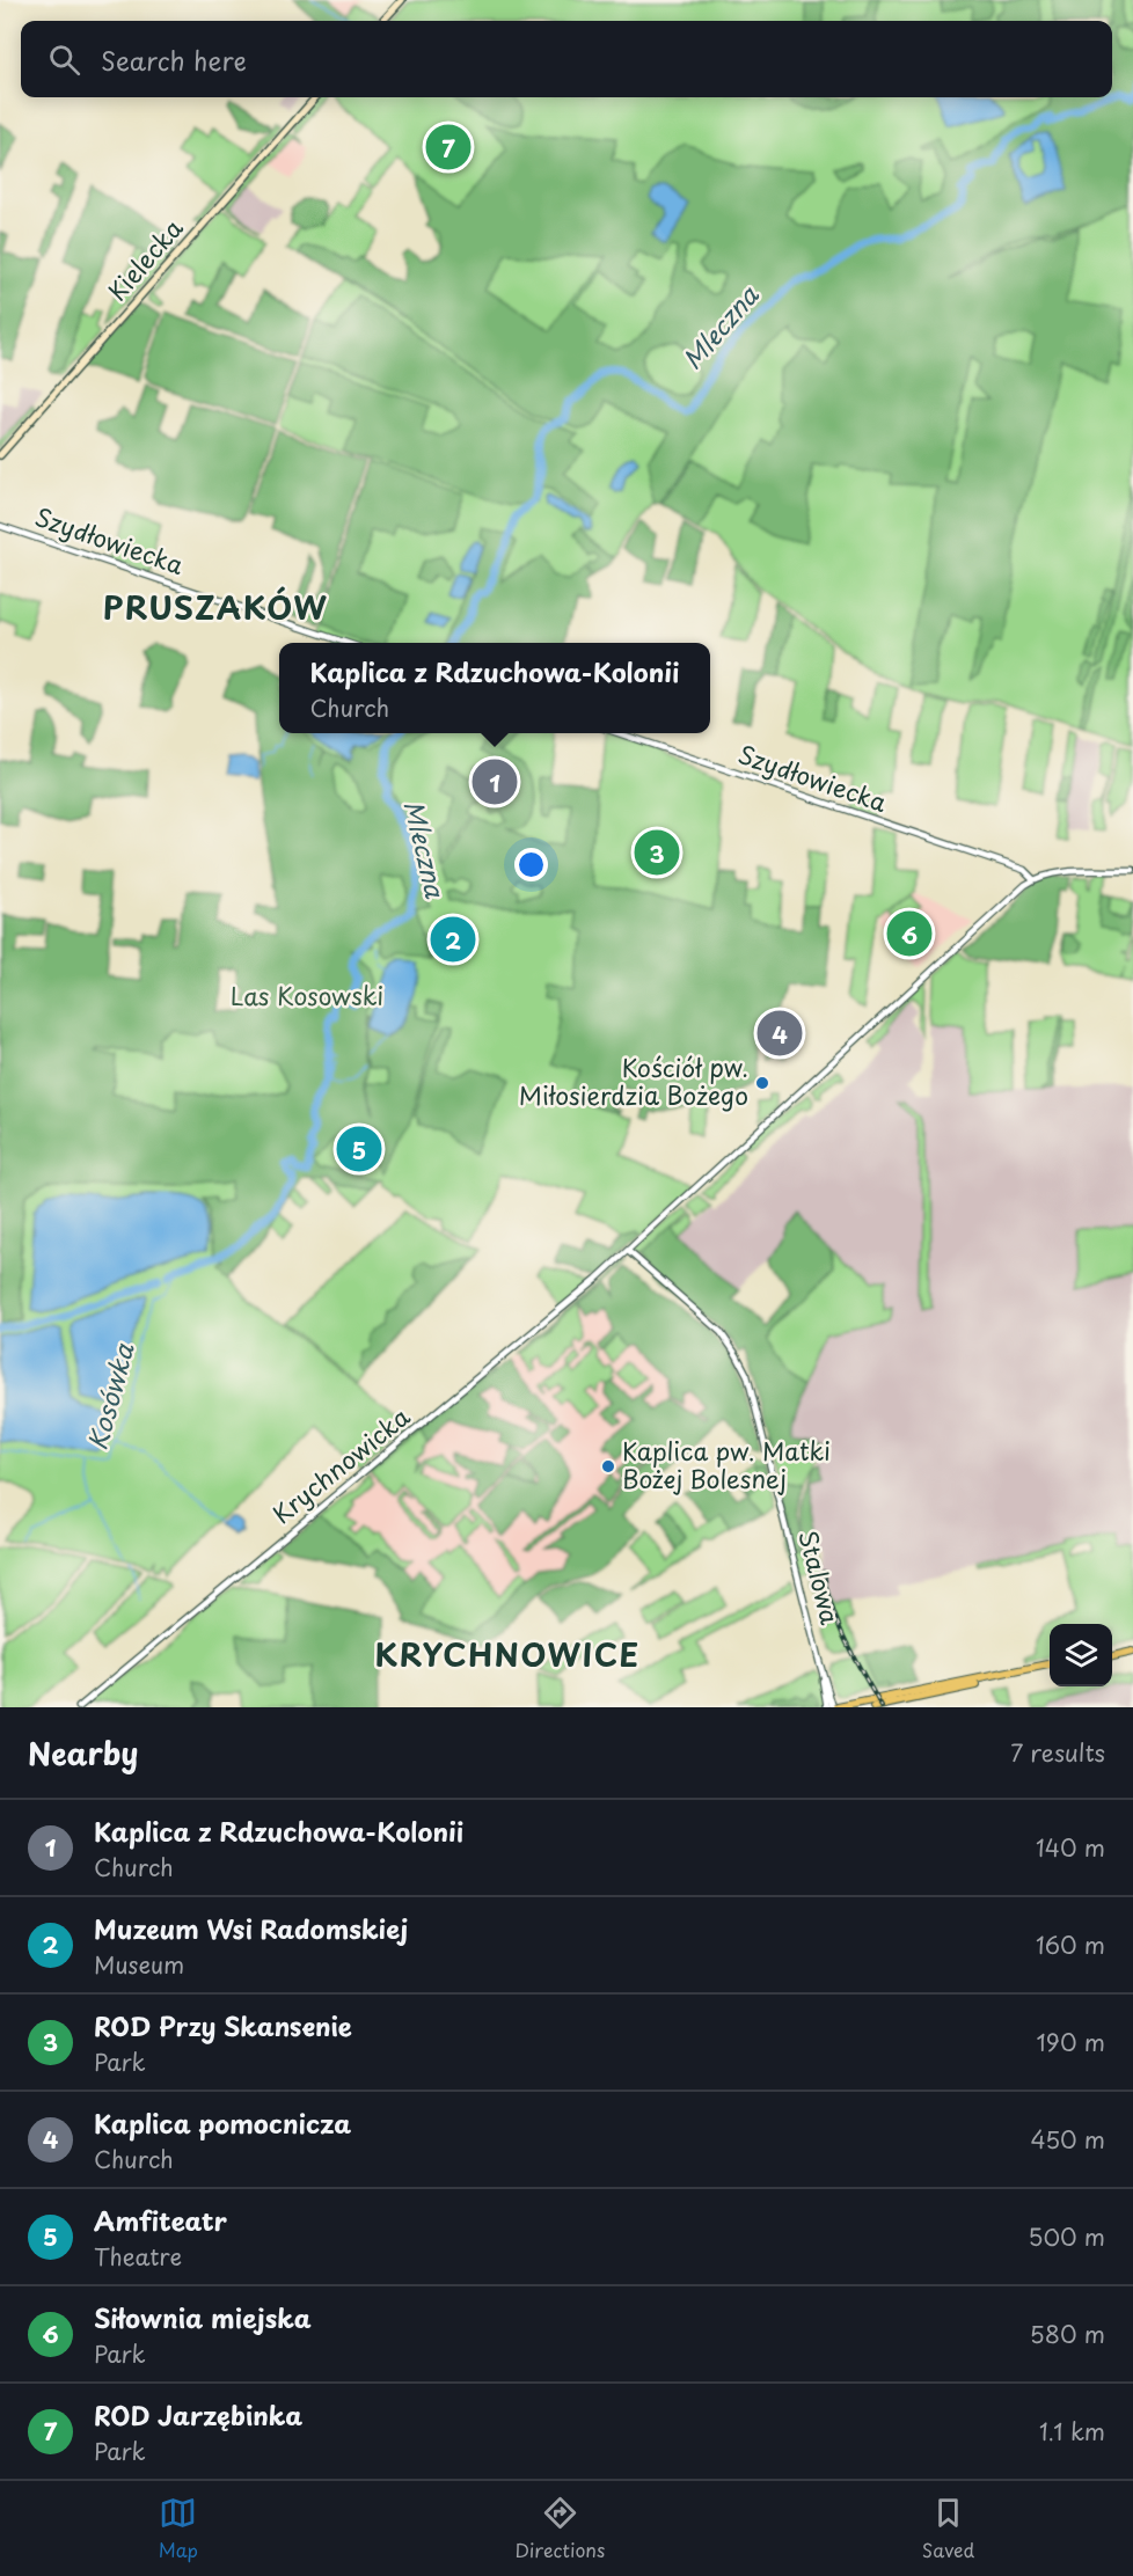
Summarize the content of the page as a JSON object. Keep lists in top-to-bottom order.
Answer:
{
  "streets": {
    "main road": ["Kielecka"],
    "street": ["Szydłowiecka", "Krychnowicka", "Stalowa"]
  },
  "crossings": [
    ["Szydłowiecka", "Krychnowicka"],
    ["Krychnowicka", "Stalowa"]
  ],
  "districts": ["PRUSZAKÓW", "KRYCHNOWICE"],
  "water": ["Mleczna", "Kosówka"],
  "parks": ["Las Kosowski"],
  "places": ["Kościół pw. Miłosierdzia Bożego", "Kaplica pw. Matki Bożej Bolesnej"],
  "page": {
    "search": "Search here",
    "pins": [
      "7",
      "1",
      "3",
      "6",
      "2",
      "4",
      "5"
    ],
    "popup": ["Kaplica z Rdzuchowa-Kolonii", "Church"],
    "heading": ["Nearby", "7 results"],
    "list": [
      {
        "mark": "1",
        "name": "Kaplica z Rdzuchowa-Kolonii",
        "note": "Church",
        "value": "140 m"
      },
      {
        "mark": "2",
        "name": "Muzeum Wsi Radomskiej",
        "note": "Museum",
        "value": "160 m"
      },
      {
        "mark": "3",
        "name": "ROD Przy Skansenie",
        "note": "Park",
        "value": "190 m"
      },
      {
        "mark": "4",
        "name": "Kaplica pomocnicza",
        "note": "Church",
        "value": "450 m"
      },
      {
        "mark": "5",
        "name": "Amfiteatr",
        "note": "Theatre",
        "value": "500 m"
      },
      {
        "mark": "6",
        "name": "Siłownia miejska",
        "note": "Park",
        "value": "580 m"
      },
      {
        "mark": "7",
        "name": "ROD Jarzębinka",
        "note": "Park",
        "value": "1.1 km"
      }
    ],
    "nav": ["Map", "Directions", "Saved"]
  }
}
